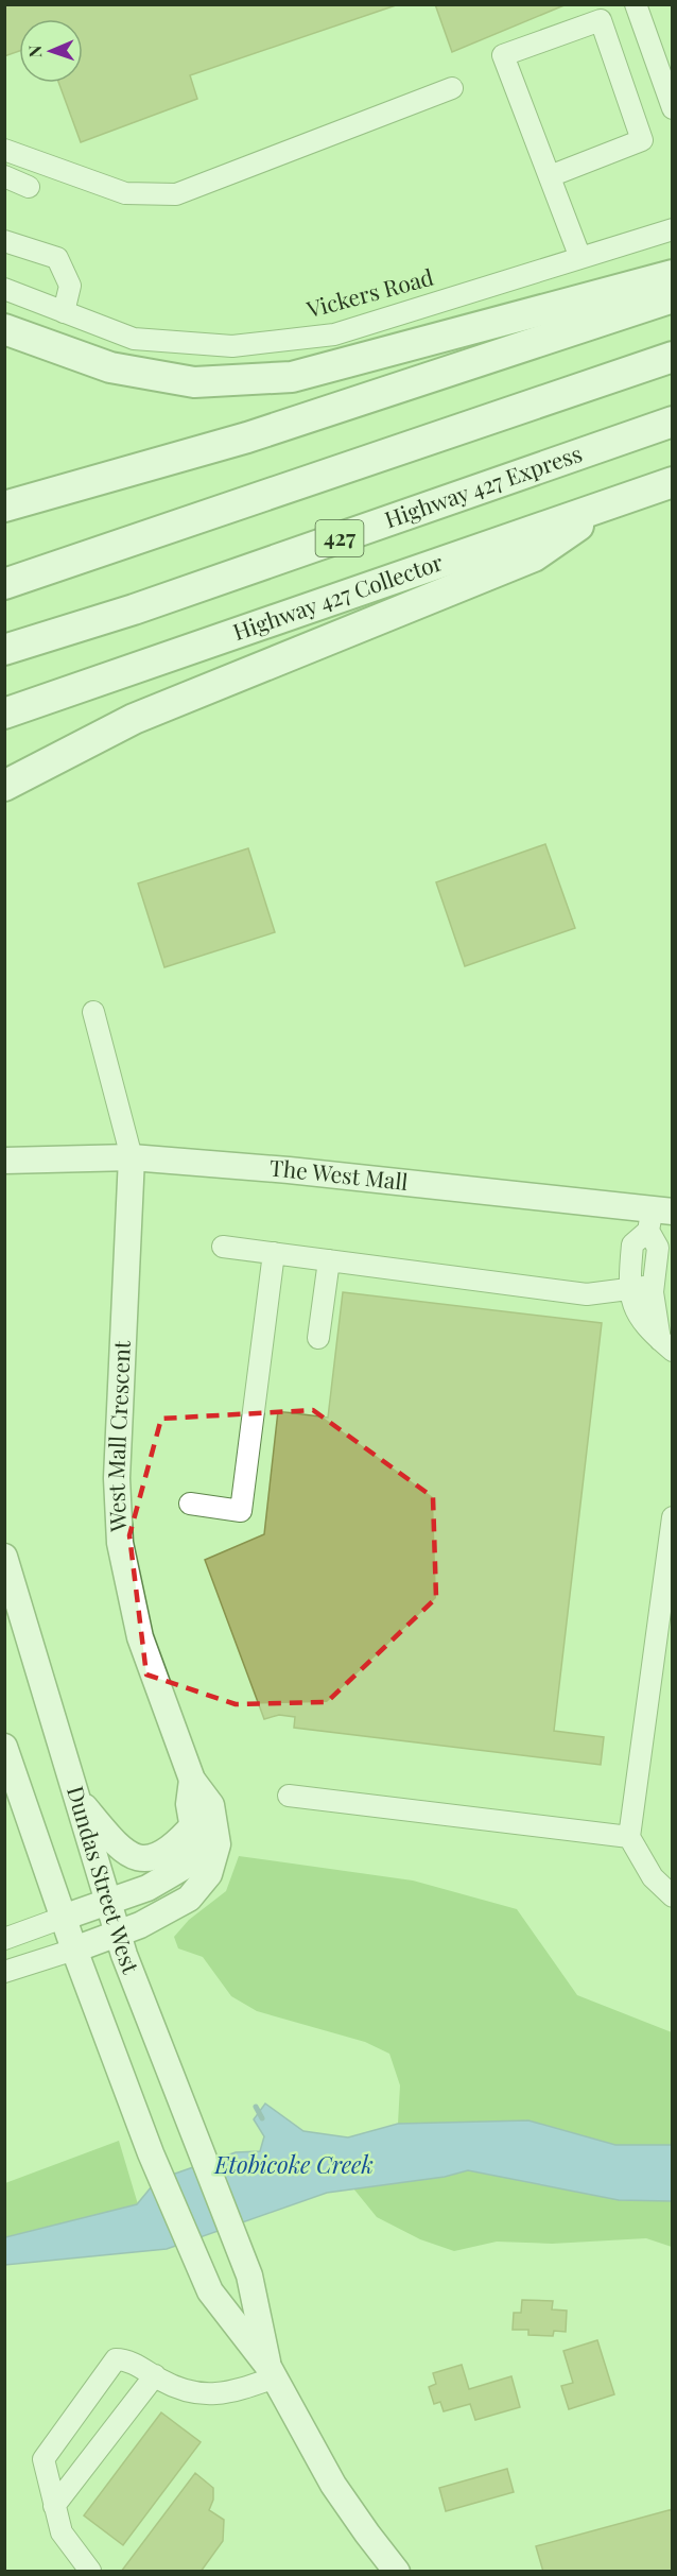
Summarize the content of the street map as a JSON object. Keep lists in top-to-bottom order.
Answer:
{
  "streets": {
    "highway": ["Highway 427 Express", "427", "Highway 427 Collector"],
    "main road": ["The West Mall", "West Mall Crescent", "Dundas Street West"],
    "street": ["Vickers Road"]
  },
  "crossings": [
    ["The West Mall", "West Mall Crescent"],
    ["West Mall Crescent", "Dundas Street West"]
  ],
  "water": ["Etobicoke Creek"],
  "north": "left"
}
